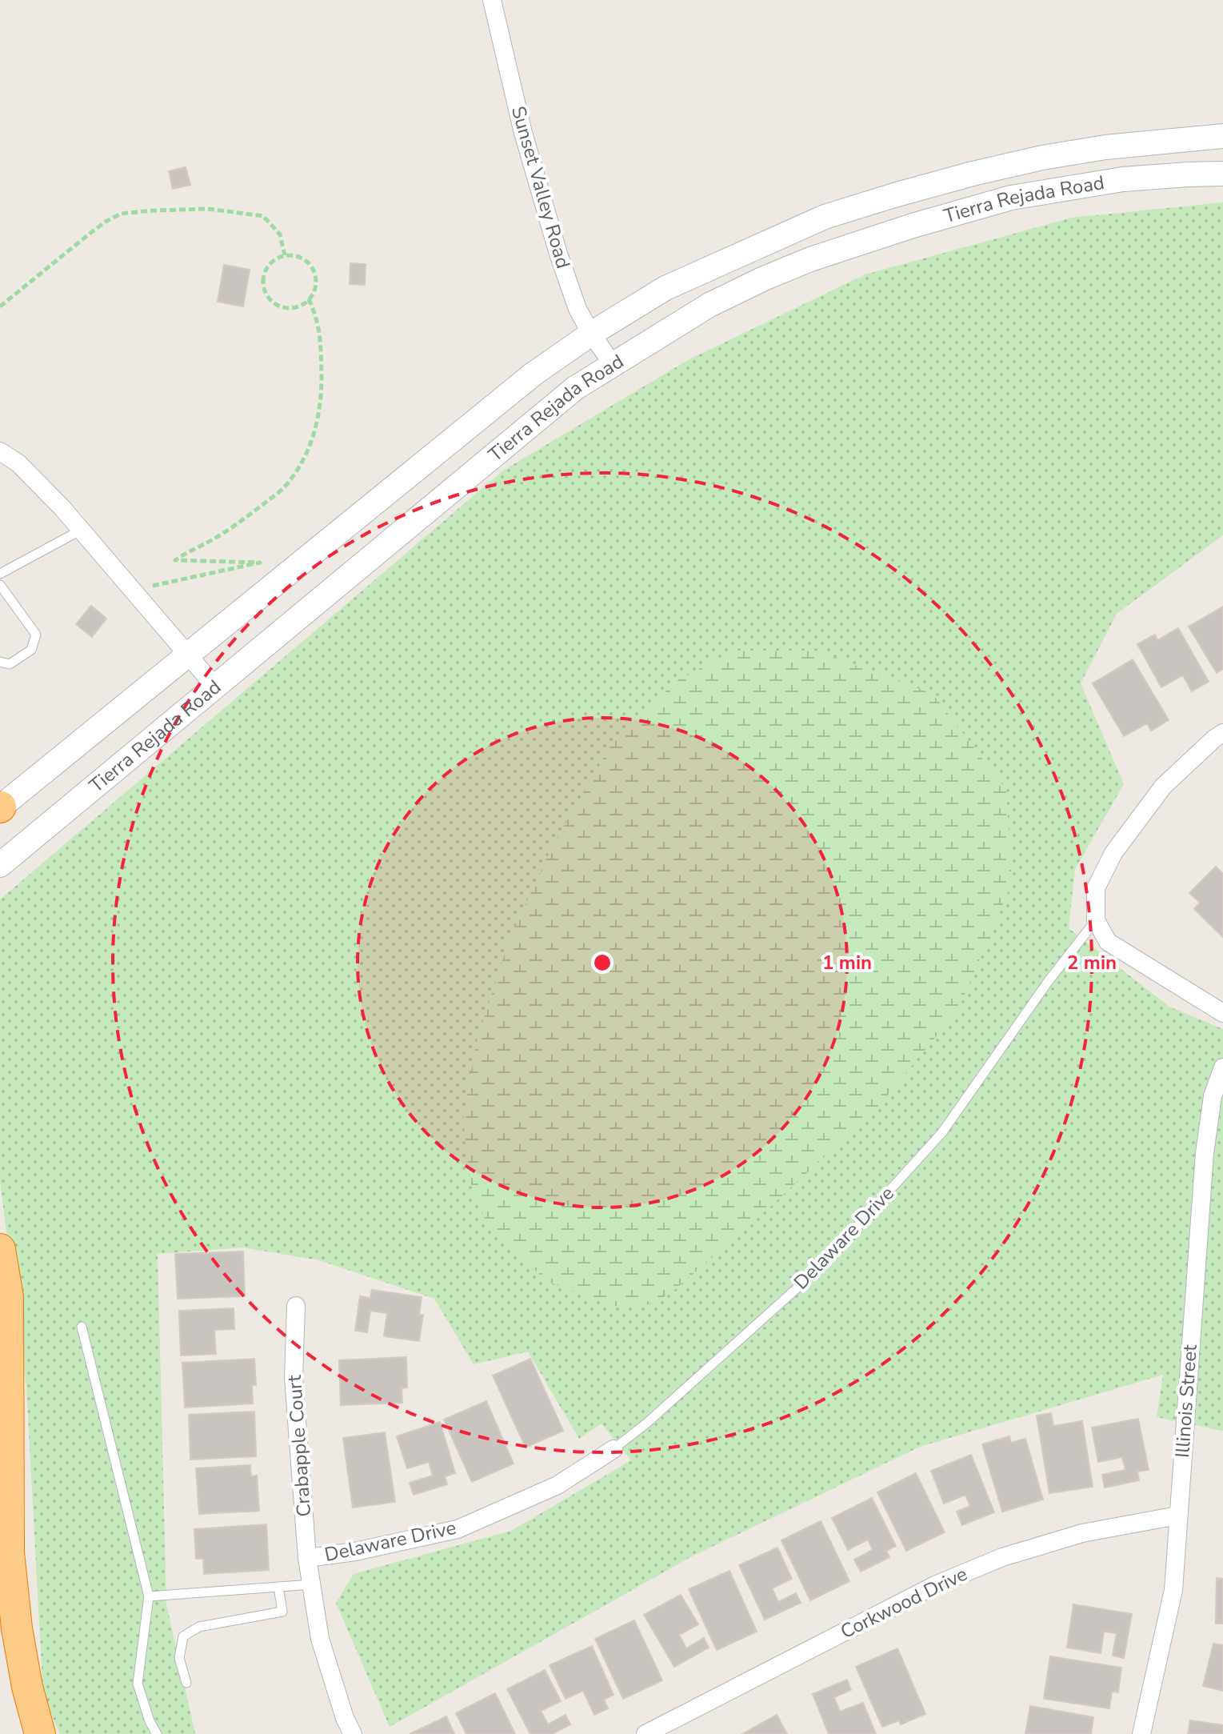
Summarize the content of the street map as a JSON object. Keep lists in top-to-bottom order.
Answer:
{
  "streets": {
    "main road": ["Tierra Rejada Road"],
    "street": [
      "Sunset Valley Road",
      "Delaware Drive",
      "Illinois Street",
      "Crabapple Court",
      "Corkwood Drive"
    ]
  },
  "crossings": [
    ["Sunset Valley Road", "Tierra Rejada Road"],
    ["Delaware Drive", "Crabapple Court"],
    ["Illinois Street", "Corkwood Drive"]
  ],
  "rings": ["1 min", "2 min"]
}
